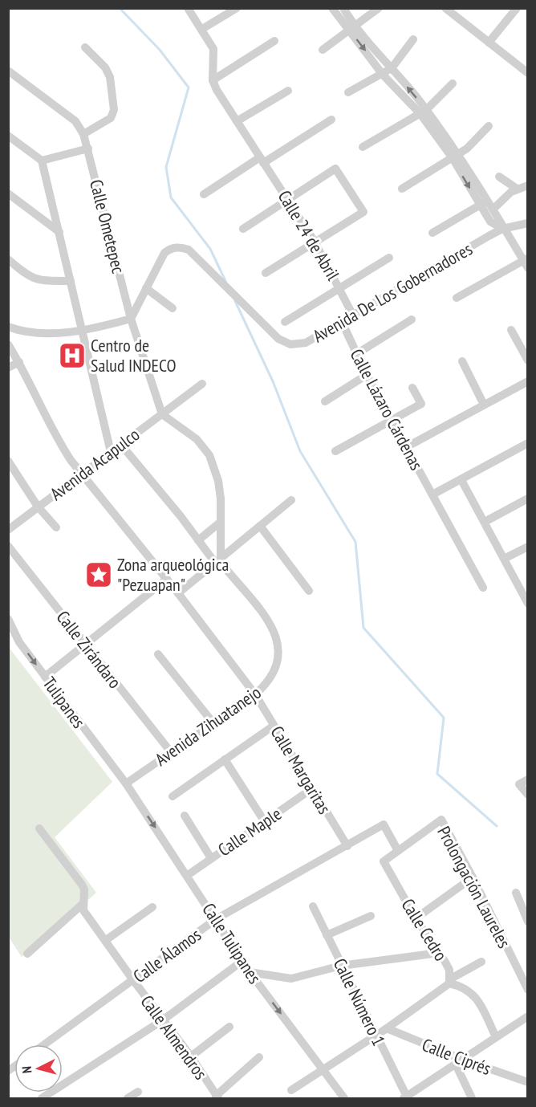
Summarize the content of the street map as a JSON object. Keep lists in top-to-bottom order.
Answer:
{
  "streets": {
    "street": [
      "Calle Ometepec",
      "Calle 24 de Abril",
      "Avenida De Los Gobernadores",
      "Calle Lázaro Cárdenas",
      "Avenida Acapulco",
      "Calle Zirándaro",
      "Tulipanes",
      "Avenida Zihuatanejo",
      "Calle Margaritas",
      "Calle Maple",
      "Prolongación Laureles",
      "Calle Cedro",
      "Calle Tulipanes",
      "Calle Álamos",
      "Calle Número 1",
      "Calle Almendros",
      "Calle Ciprés"
    ]
  },
  "crossings": [
    ["Calle Ometepec", "Avenida De Los Gobernadores"],
    ["Calle Ometepec", "Avenida Acapulco"],
    ["Calle 24 de Abril", "Avenida De Los Gobernadores"],
    ["Avenida De Los Gobernadores", "Calle Lázaro Cárdenas"],
    ["Avenida Acapulco", "Avenida Zihuatanejo"],
    ["Avenida Acapulco", "Calle Margaritas"],
    ["Calle Zirándaro", "Avenida Zihuatanejo"],
    ["Tulipanes", "Avenida Zihuatanejo"],
    ["Tulipanes", "Calle Tulipanes"],
    ["Avenida Zihuatanejo", "Calle Margaritas"],
    ["Avenida Zihuatanejo", "Calle Tulipanes"],
    ["Calle Margaritas", "Calle Maple"],
    ["Calle Margaritas", "Calle Álamos"],
    ["Calle Maple", "Calle Tulipanes"],
    ["Prolongación Laureles", "Calle Cedro"],
    ["Prolongación Laureles", "Calle Álamos"],
    ["Calle Tulipanes", "Calle Álamos"],
    ["Calle Álamos", "Calle Almendros"]
  ],
  "one_way": ["Calle Tulipanes"],
  "places": {
    "hospital": ["Centro de Salud INDECO"],
    "place": ["Zona arqueológica \"Pezuapan\""]
  },
  "north": "left"
}
